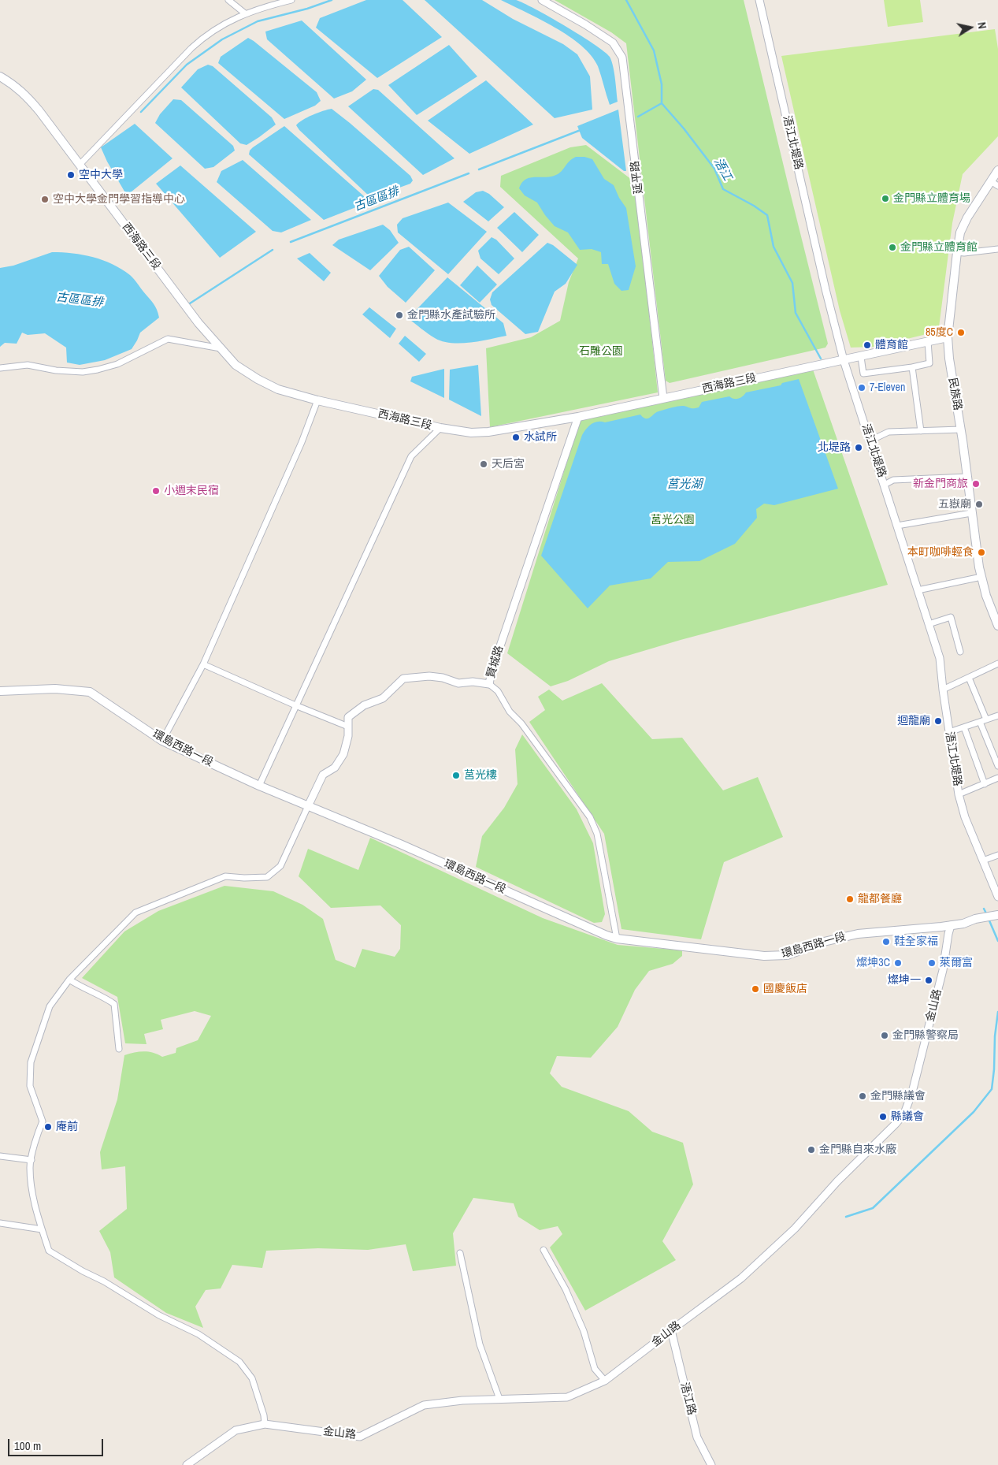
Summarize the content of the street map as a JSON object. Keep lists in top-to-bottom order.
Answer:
{
  "streets": {
    "main road": ["西海路三段", "民族路", "環島西路一段"],
    "street": [
      "浯江北堤路",
      "延平路",
      "賢城路",
      "金山路",
      "浯江路"
    ]
  },
  "crossings": [
    ["浯江北堤路", "西海路三段"],
    ["延平路", "西海路三段"],
    ["西海路三段", "民族路"],
    ["西海路三段", "賢城路"],
    ["賢城路", "環島西路一段"],
    ["環島西路一段", "金山路"],
    ["金山路", "浯江路"]
  ],
  "water": ["浯江", "古區區排", "莒光湖"],
  "parks": ["石雕公園", "莒光公園"],
  "places": [
    "空中大學",
    "金門縣立體育場",
    "空中大學金門學習指導中心",
    "金門縣立體育館",
    "金門縣水產試驗所",
    "85度C",
    "體育館",
    "7-Eleven",
    "水試所",
    "北堤路",
    "天后宮",
    "新金門商旅",
    "小週末民宿",
    "五嶽廟",
    "本町咖啡輕食",
    "迴龍廟",
    "莒光樓",
    "龍都餐廳",
    "鞋全家福",
    "燦坤3C",
    "萊爾富",
    "燦坤一",
    "國慶飯店",
    "金門縣警察局",
    "金門縣議會",
    "縣議會",
    "庵前",
    "金門縣自來水廠"
  ],
  "scale_bar": "100 m",
  "north": "right"
}
